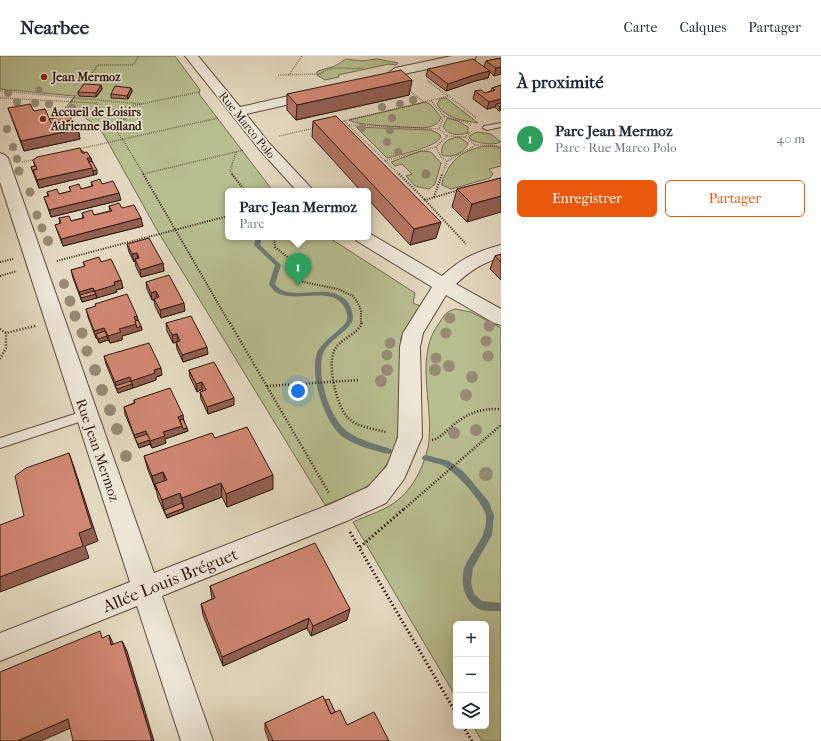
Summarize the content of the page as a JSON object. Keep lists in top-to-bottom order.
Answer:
{
  "streets": {
    "street": ["Rue Marco Polo", "Rue Jean Mermoz", "Allée Louis Bréguet"]
  },
  "crossings": [
    ["Rue Jean Mermoz", "Allée Louis Bréguet"]
  ],
  "places": ["Jean Mermoz", "Accueil de Loisirs Adrienne Bolland"],
  "page": {
    "header": "Nearbee",
    "nav": ["Carte", "Calques", "Partager"],
    "heading": "À proximité",
    "list": [
      {
        "mark": "1",
        "name": "Parc Jean Mermoz",
        "note": "Parc · Rue Marco Polo",
        "value": "40 m"
      }
    ],
    "buttons": ["Enregistrer", "Partager"],
    "popup": ["Parc Jean Mermoz", "Parc"],
    "pins": "1",
    "map_buttons": ["+", "−"]
  }
}
